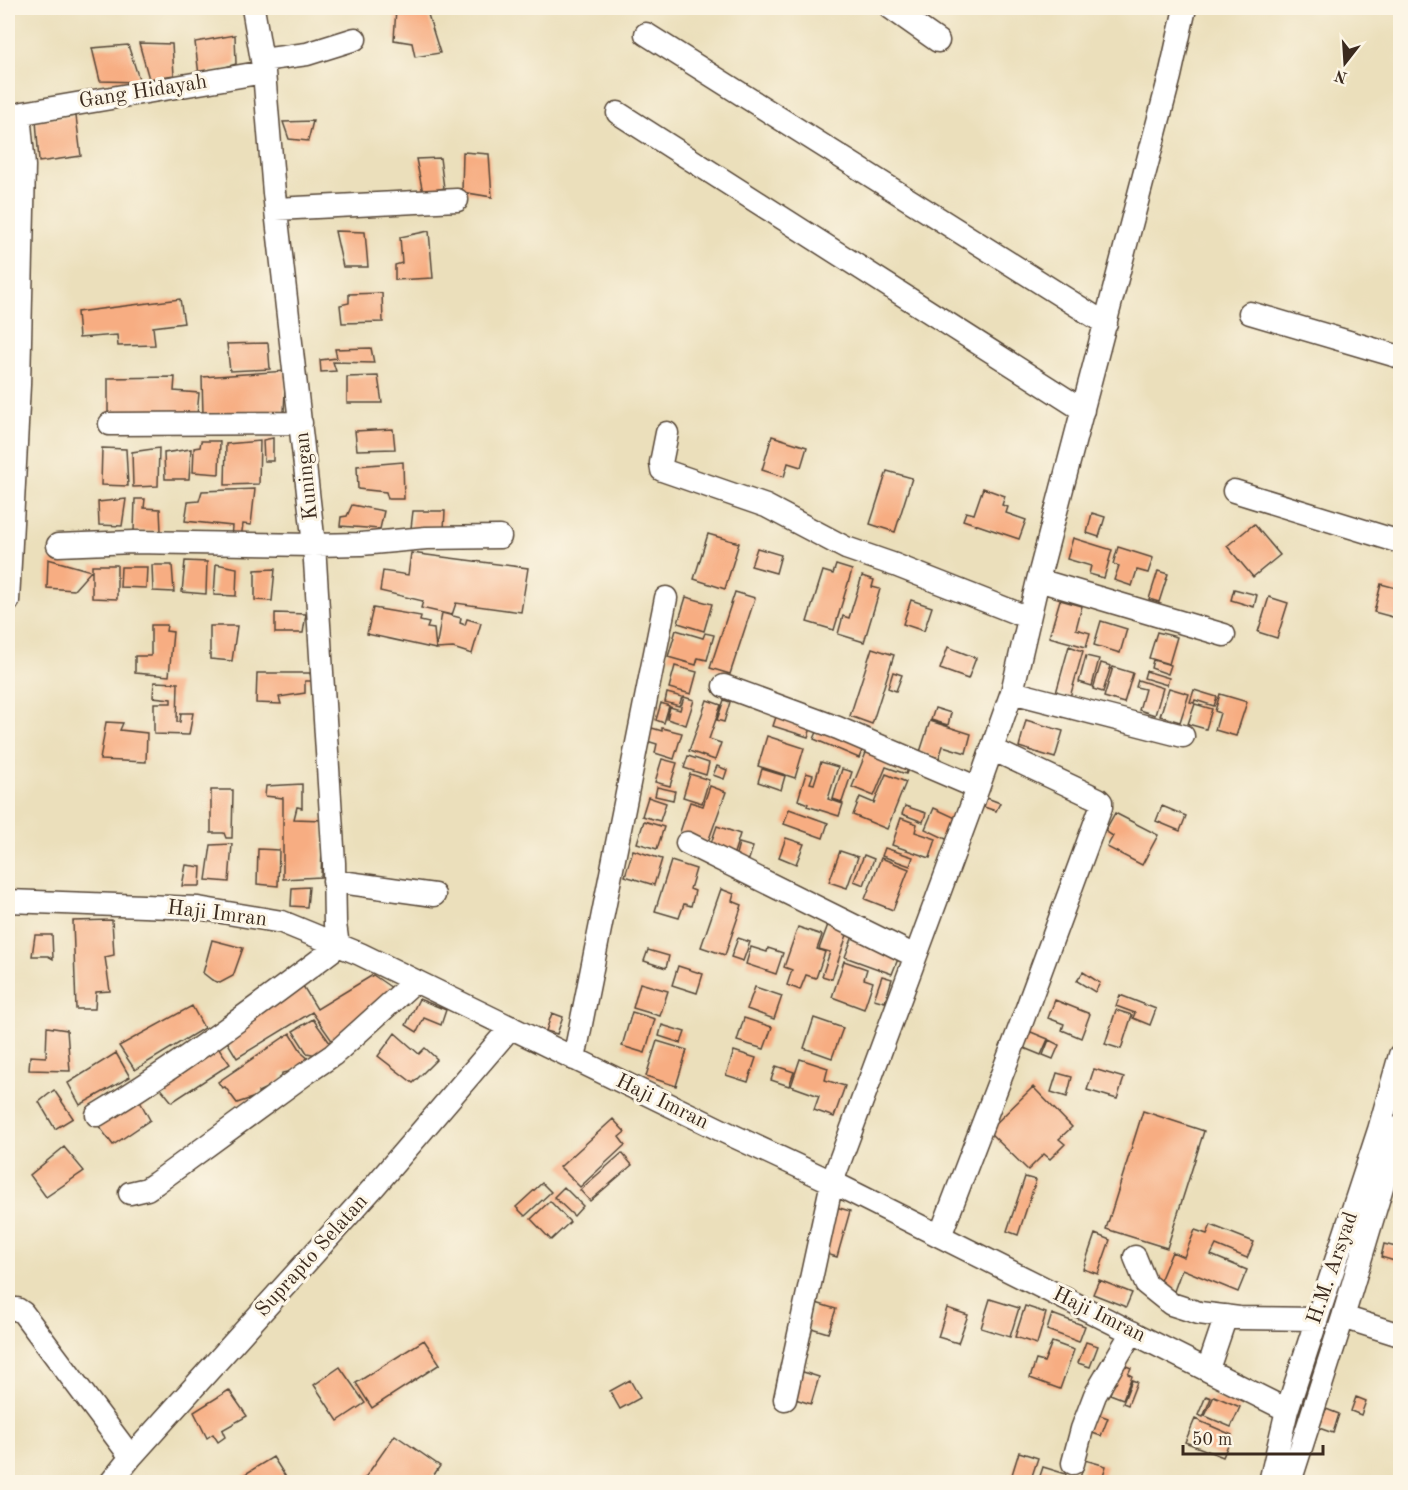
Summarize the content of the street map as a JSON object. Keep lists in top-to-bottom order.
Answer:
{
  "streets": {
    "street": [
      "Gang Hidayah",
      "Kuningan",
      "Haji Imran",
      "Suprapto Selatan",
      "H.M. Arsyad"
    ]
  },
  "crossings": [
    ["Gang Hidayah", "Kuningan"],
    ["Kuningan", "Haji Imran"],
    ["Haji Imran", "Suprapto Selatan"],
    ["Haji Imran", "H.M. Arsyad"]
  ],
  "scale_bar": "50 m",
  "north": "bottom"
}
